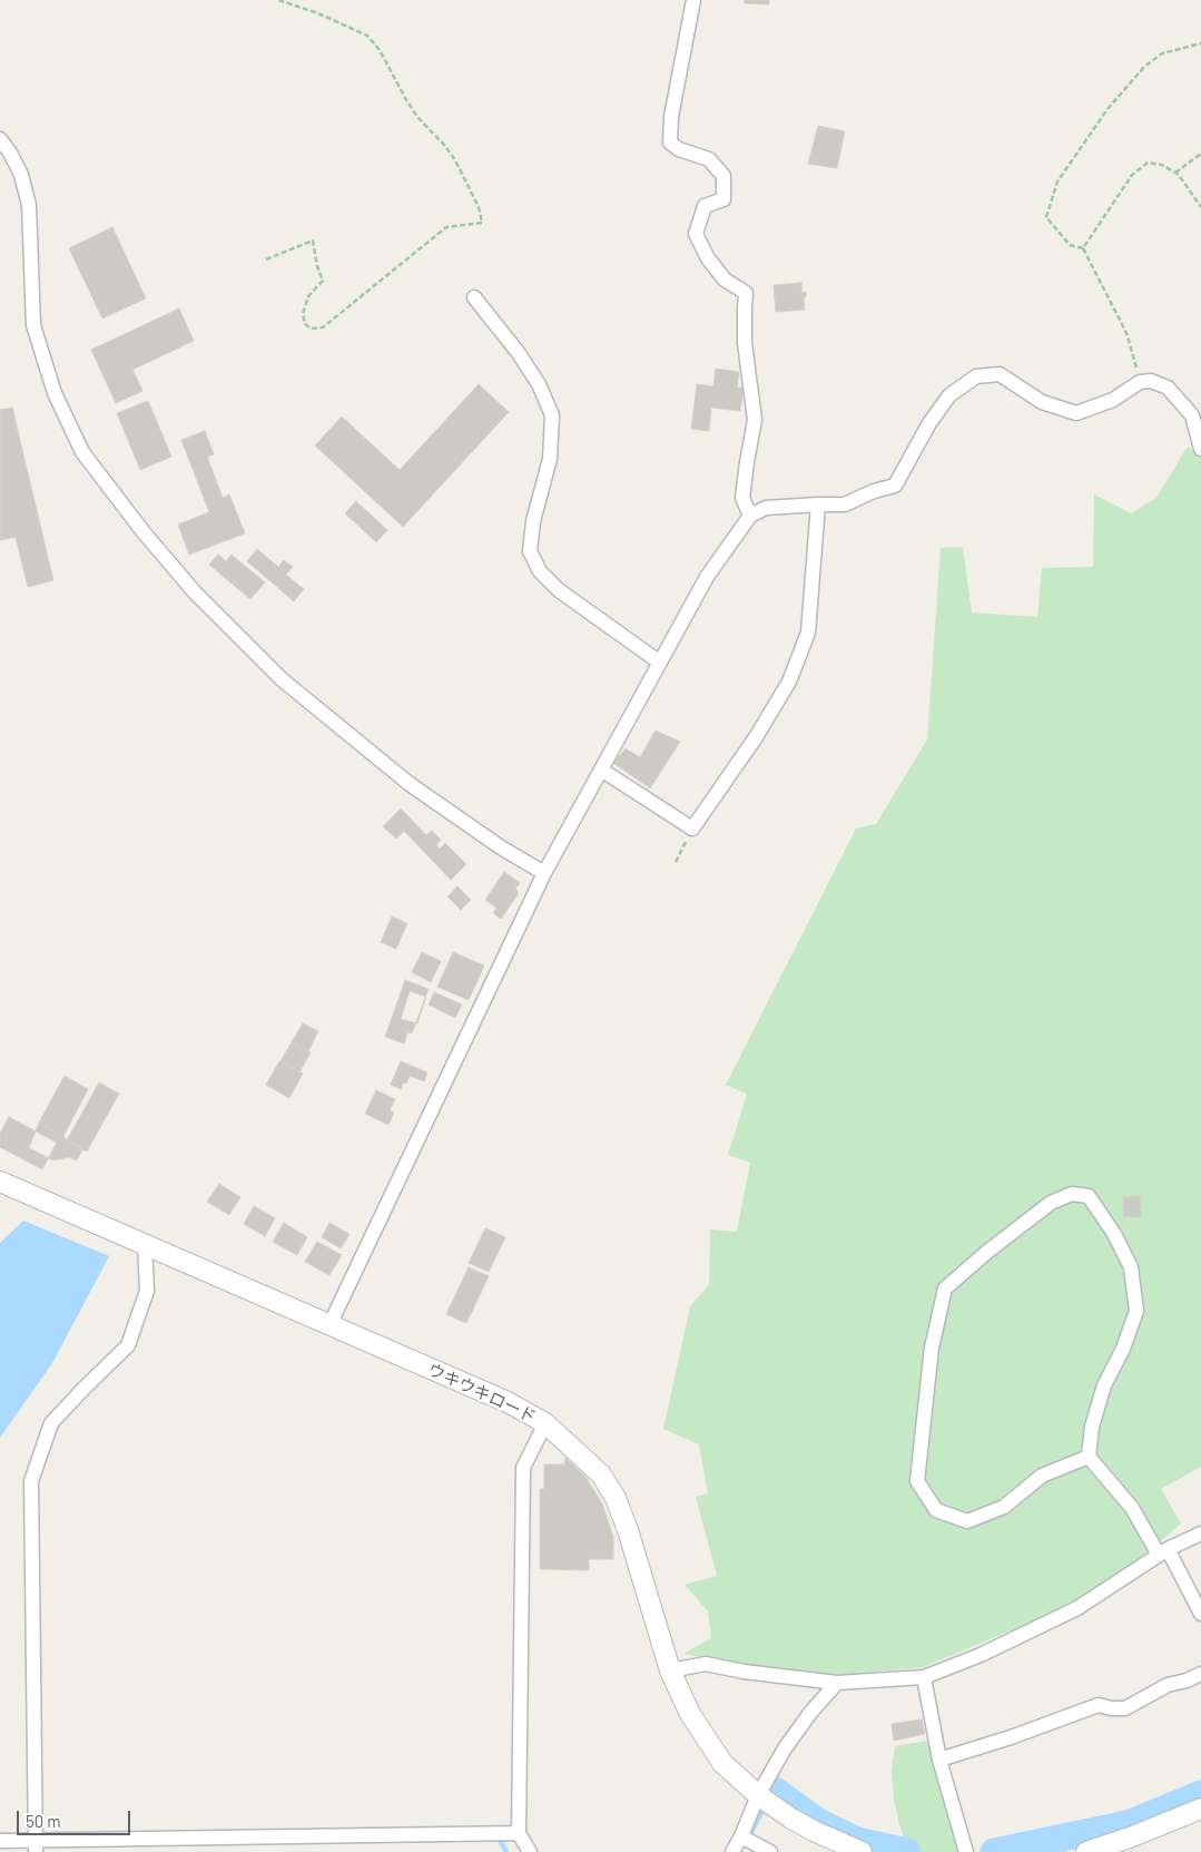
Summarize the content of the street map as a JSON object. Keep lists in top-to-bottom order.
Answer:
{
  "streets": {
    "street": ["ウキウキロード"]
  },
  "scale_bar": "50 m"
}
